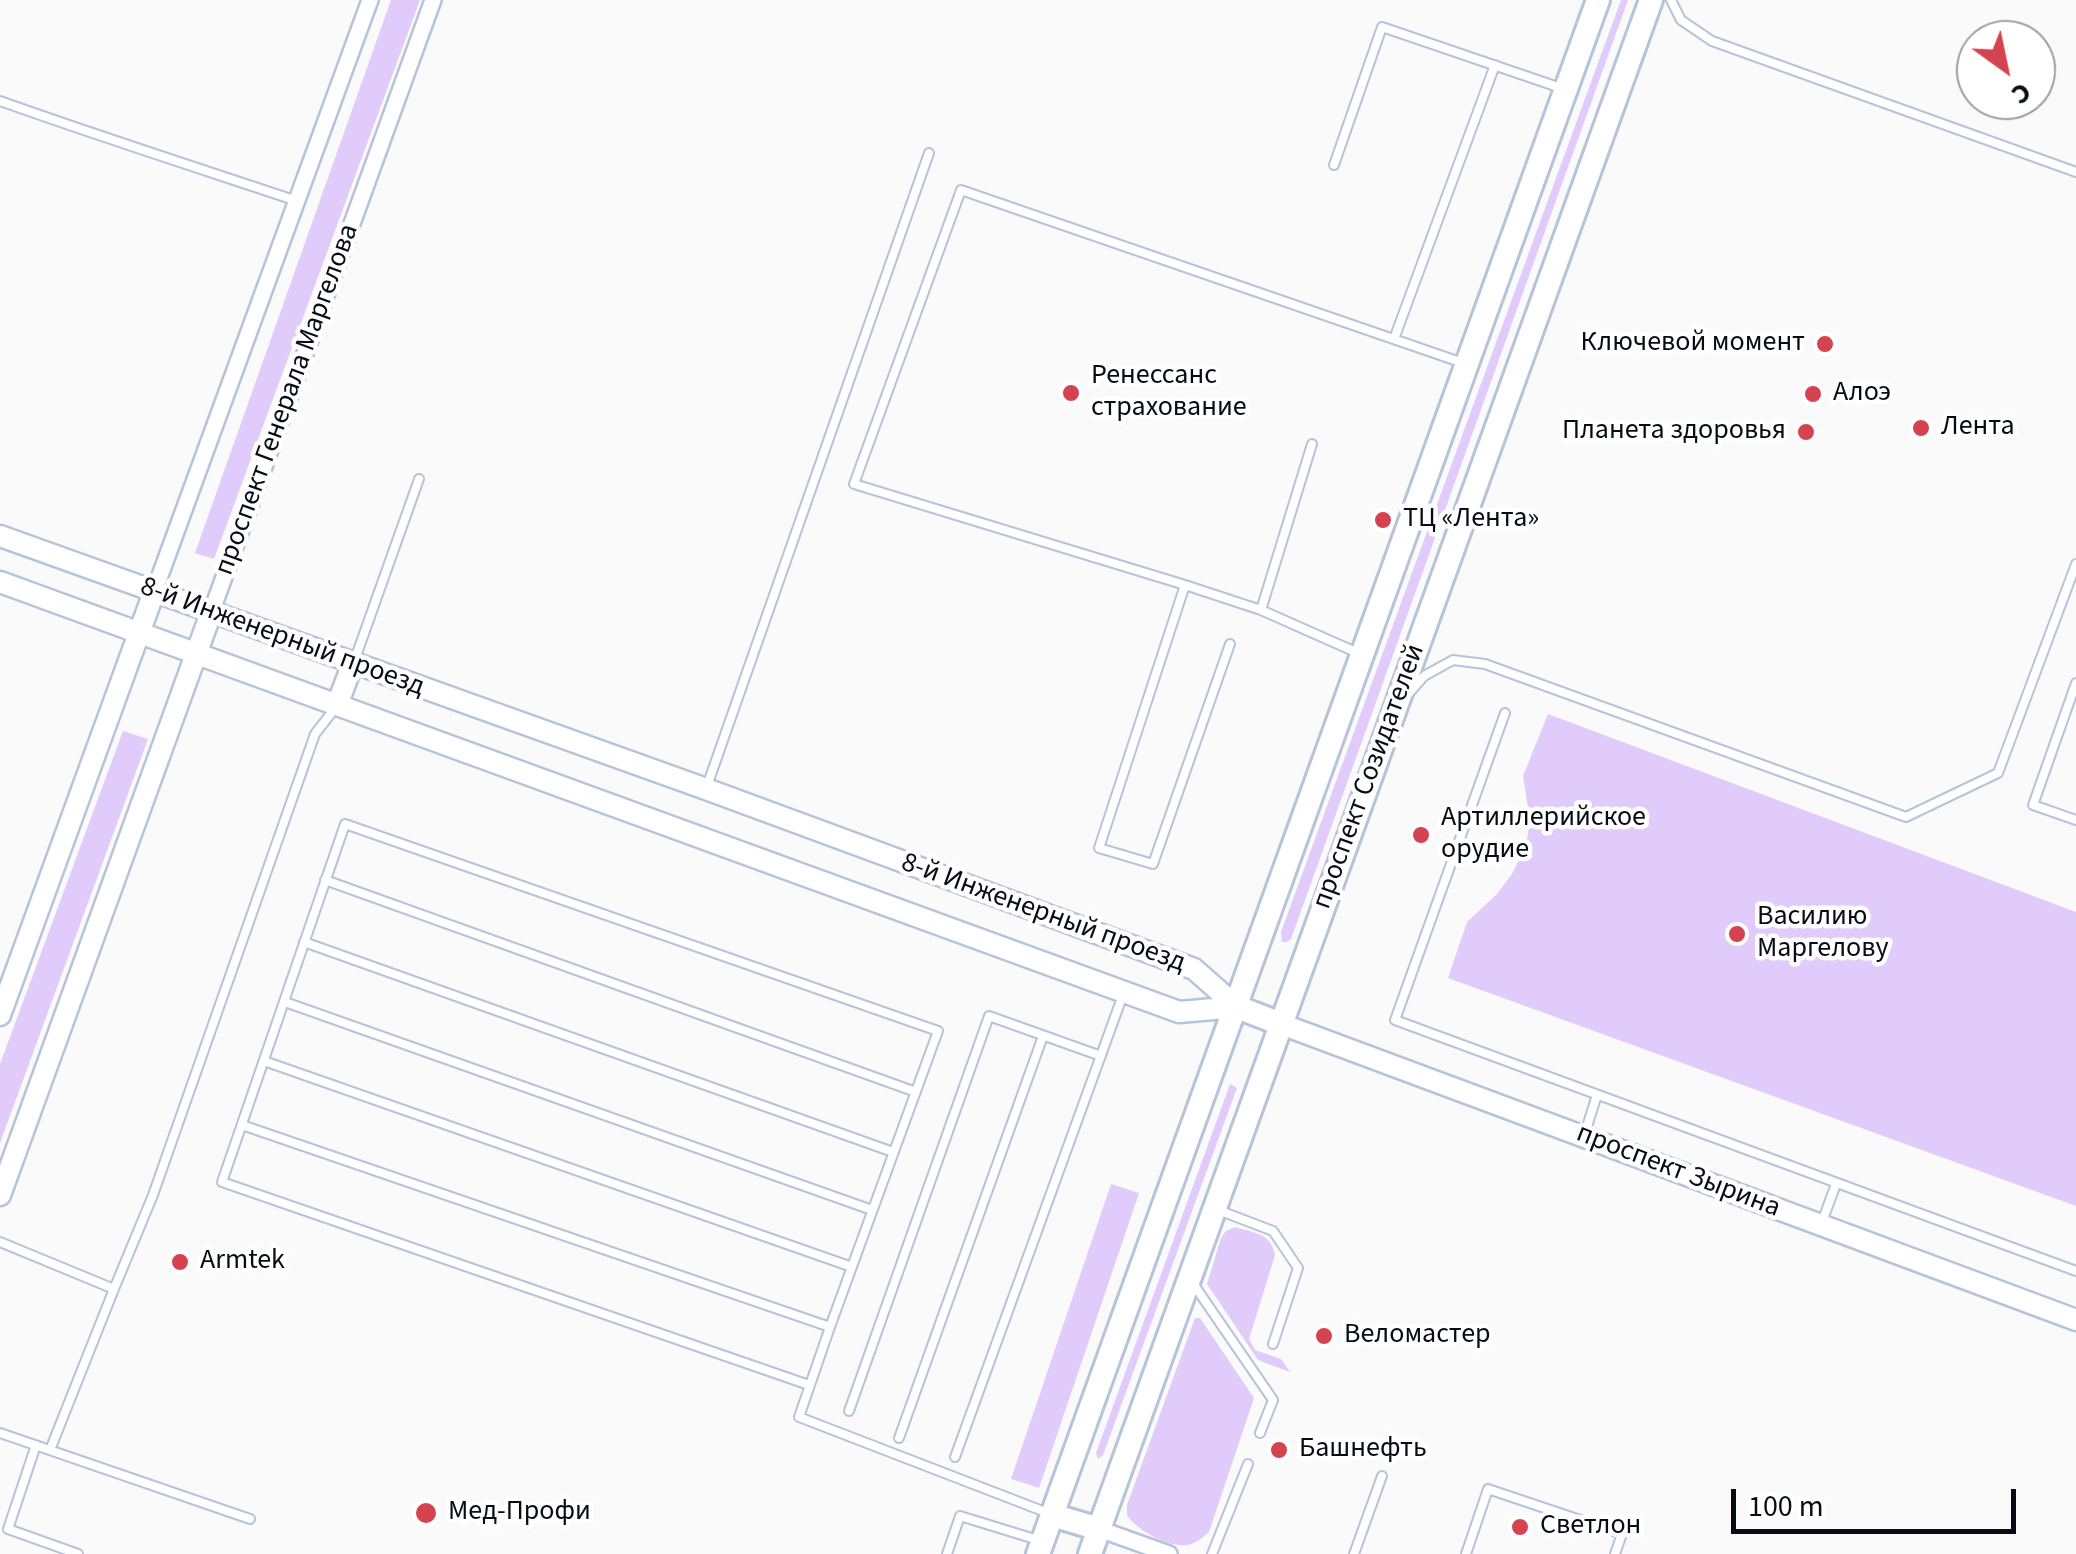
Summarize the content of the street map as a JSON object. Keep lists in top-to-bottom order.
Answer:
{
  "streets": {
    "main road": ["проспект Созидателей"],
    "street": ["проспект Генерала Маргелова", "8-й Инженерный проезд", "проспект Зырина"]
  },
  "crossings": [
    ["проспект Генерала Маргелова", "8-й Инженерный проезд"],
    ["8-й Инженерный проезд", "проспект Созидателей"],
    ["проспект Созидателей", "проспект Зырина"]
  ],
  "places": [
    "Ключевой момент",
    "Ренессанс страхование",
    "Алоэ",
    "Лента",
    "Планета здоровья",
    "ТЦ «Лента»",
    "Артиллерийское орудие",
    "Василию Маргелову",
    "Armtek",
    "Веломастер",
    "Башнефть",
    "Мед-Профи",
    "Светлон"
  ],
  "scale_bar": "100 m",
  "north": "bottom right"
}
